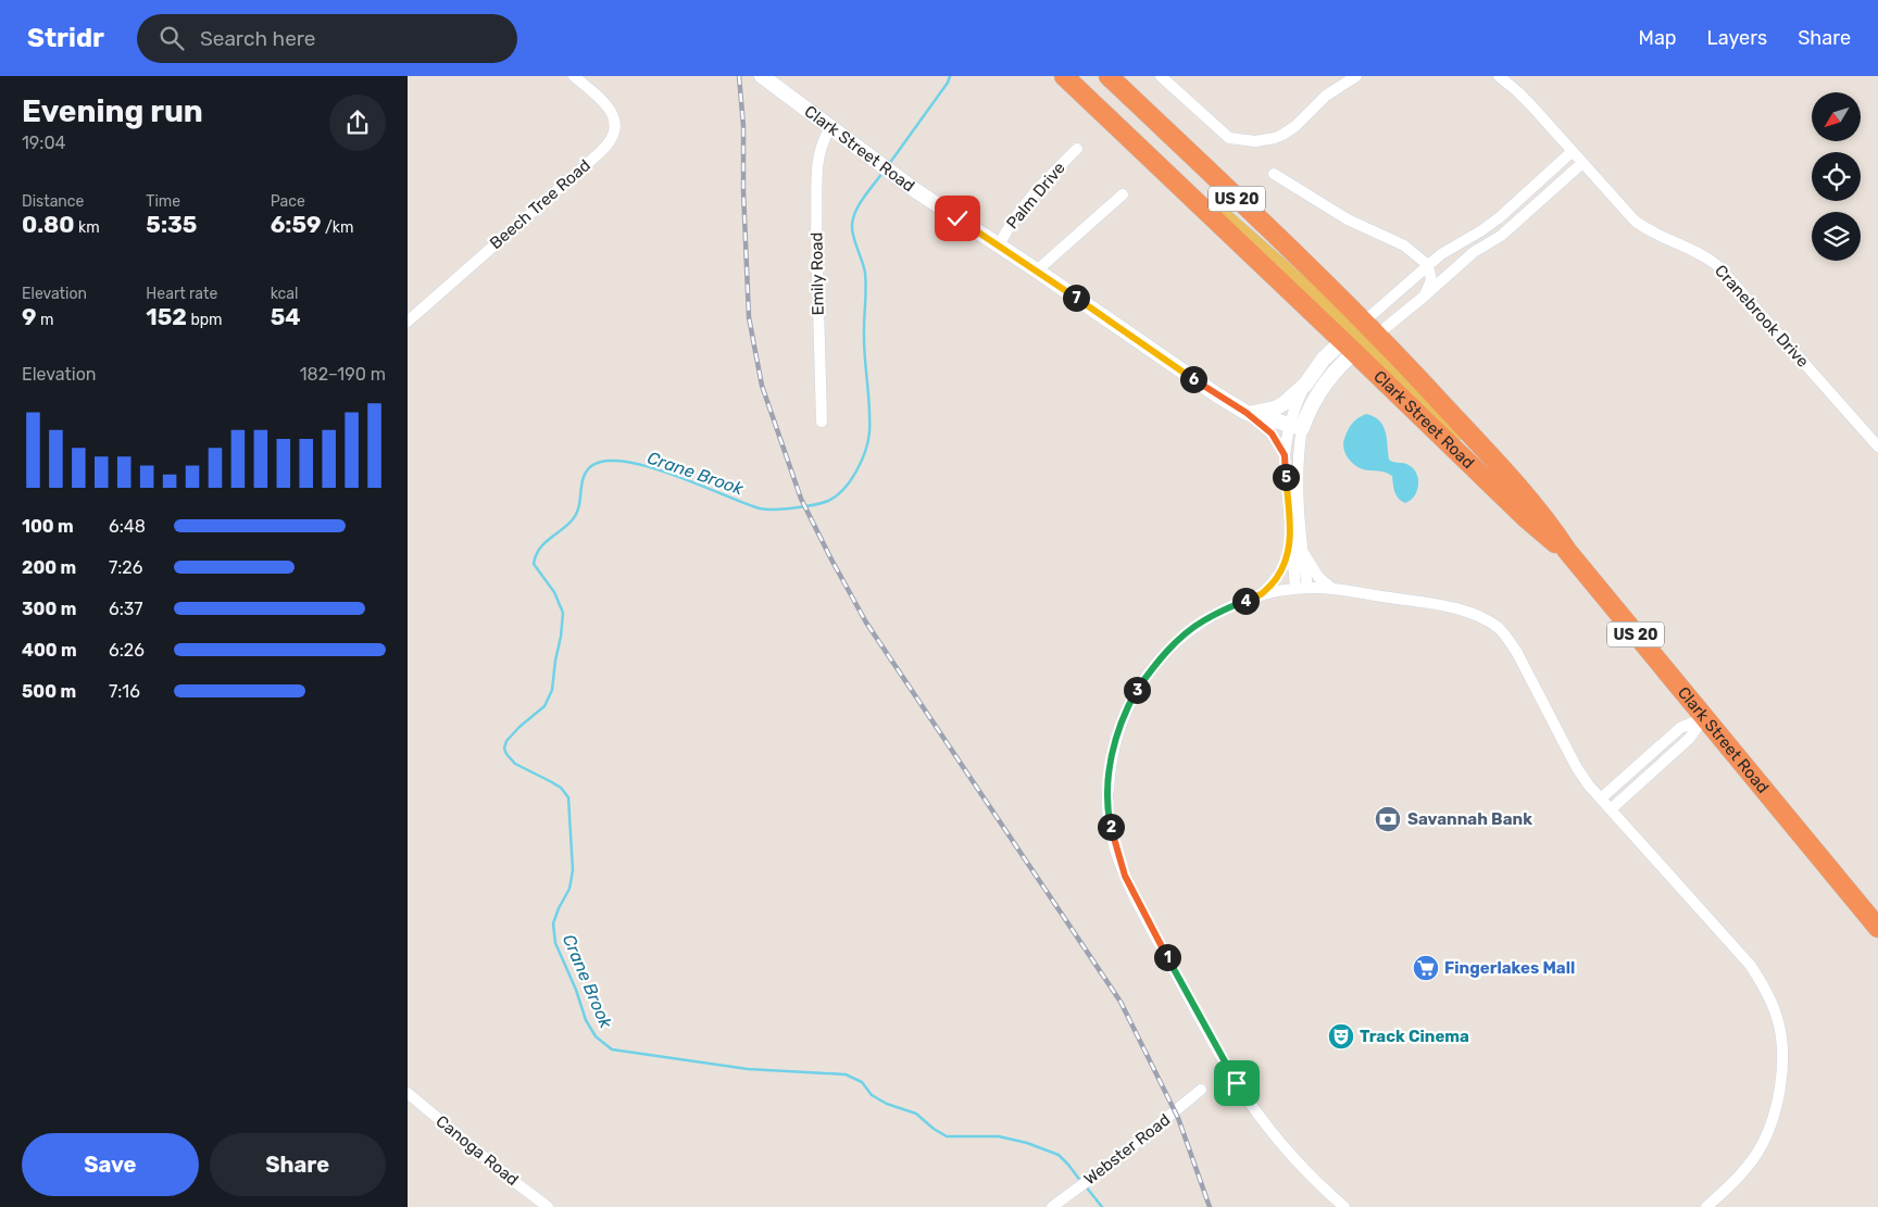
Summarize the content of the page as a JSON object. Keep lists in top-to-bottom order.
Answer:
{
  "streets": {
    "highway": ["Clark Street Road", "US 20"],
    "street": [
      "Palm Drive",
      "Beech Tree Road",
      "Emily Road",
      "Cranebrook Drive",
      "Webster Road",
      "Canoga Road"
    ]
  },
  "crossings": [
    ["Clark Street Road", "Palm Drive"],
    ["Clark Street Road", "US 20"],
    ["Clark Street Road", "Emily Road"]
  ],
  "water": ["Crane Brook"],
  "places": {
    "bank": ["Savannah Bank"],
    "supermarket": ["Fingerlakes Mall"],
    "theatre": ["Track Cinema"]
  },
  "north": "bottom left",
  "page": {
    "header": "Stridr",
    "search": "Search here",
    "nav": ["Map", "Layers", "Share"],
    "heading": ["Evening run", "19:04"],
    "stats": [
      ["Distance", "0.80 km"],
      ["Time", "5:35"],
      ["Pace", "6:59 /km"],
      ["Elevation", "9 m"],
      ["Heart rate", "152 bpm"],
      ["kcal", "54"]
    ],
    "pins": [
      "7",
      "6",
      "5",
      "4",
      "3",
      "2",
      "1"
    ],
    "chart": ["Elevation", "182–190 m"],
    "list": [
      {
        "name": "100 m",
        "note": "6:48"
      },
      {
        "name": "200 m",
        "note": "7:26"
      },
      {
        "name": "300 m",
        "note": "6:37"
      },
      {
        "name": "400 m",
        "note": "6:26"
      },
      {
        "name": "500 m",
        "note": "7:16"
      }
    ],
    "buttons": ["Save", "Share"]
  }
}
